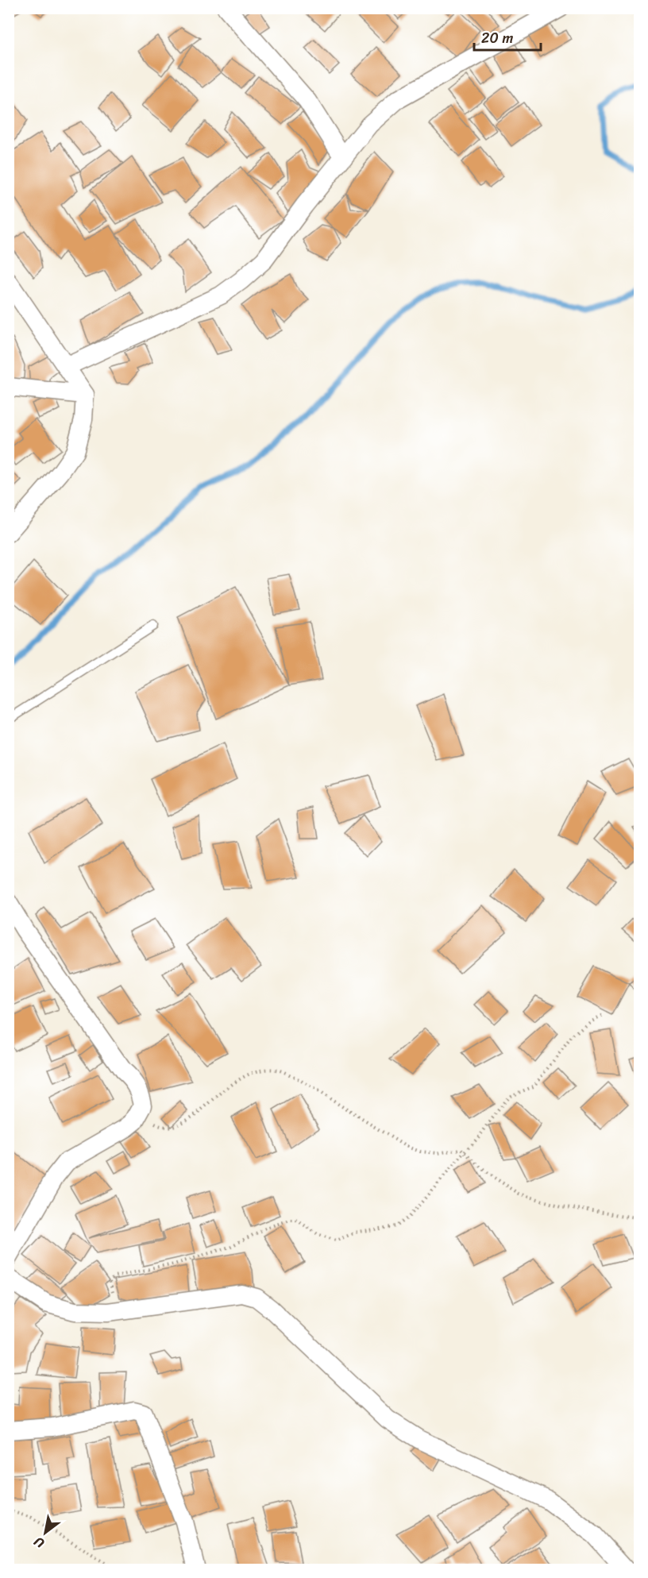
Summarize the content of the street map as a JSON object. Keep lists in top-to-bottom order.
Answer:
{
  "scale_bar": "20 m",
  "north": "bottom left"
}
